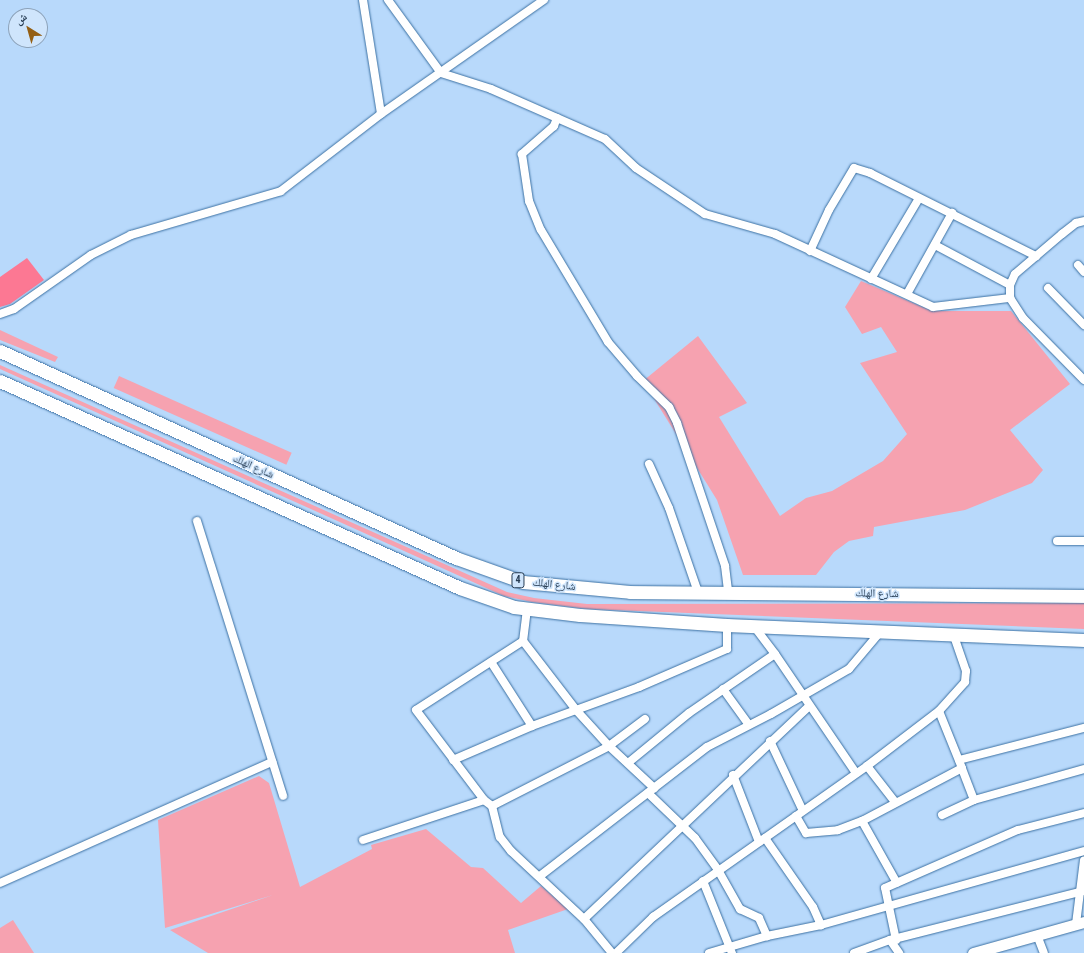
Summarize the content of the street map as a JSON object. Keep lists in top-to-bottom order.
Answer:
{
  "streets": {
    "highway": ["شارع الهلك", "4"]
  },
  "north": "top left"
}
